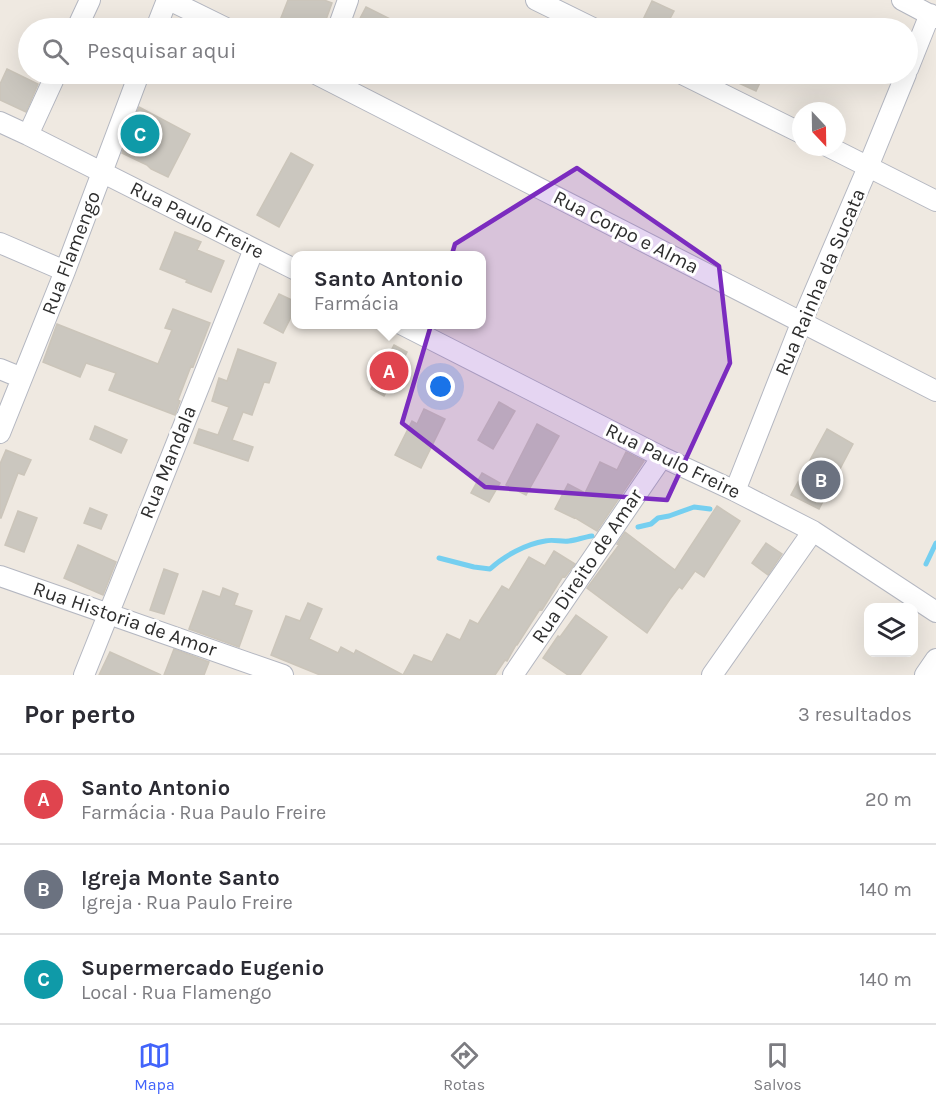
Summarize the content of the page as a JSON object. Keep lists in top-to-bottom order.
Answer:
{
  "streets": {
    "street": [
      "Rua Paulo Freire",
      "Rua Corpo e Alma",
      "Rua Flamengo",
      "Rua Rainha da Sucata",
      "Rua Mandala",
      "Rua Direito de Amar",
      "Rua Historia de Amor"
    ]
  },
  "crossings": [
    ["Rua Paulo Freire", "Rua Flamengo"],
    ["Rua Paulo Freire", "Rua Rainha da Sucata"],
    ["Rua Paulo Freire", "Rua Mandala"],
    ["Rua Paulo Freire", "Rua Direito de Amar"],
    ["Rua Corpo e Alma", "Rua Rainha da Sucata"],
    ["Rua Mandala", "Rua Historia de Amor"]
  ],
  "north": "bottom",
  "page": {
    "search": "Pesquisar aqui",
    "pins": ["C", "A", "B"],
    "popup": ["Santo Antonio", "Farmácia"],
    "heading": ["Por perto", "3 resultados"],
    "list": [
      {
        "mark": "A",
        "name": "Santo Antonio",
        "note": "Farmácia · Rua Paulo Freire",
        "value": "20 m"
      },
      {
        "mark": "B",
        "name": "Igreja Monte Santo",
        "note": "Igreja · Rua Paulo Freire",
        "value": "140 m"
      },
      {
        "mark": "C",
        "name": "Supermercado Eugenio",
        "note": "Local · Rua Flamengo",
        "value": "140 m"
      }
    ],
    "nav": ["Mapa", "Rotas", "Salvos"]
  }
}
